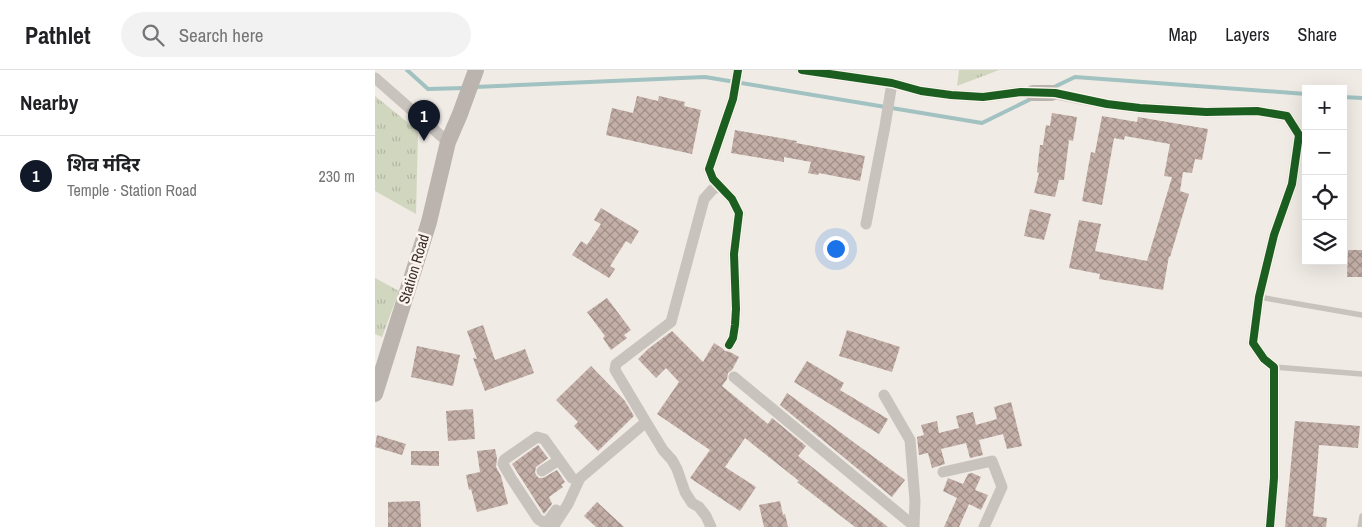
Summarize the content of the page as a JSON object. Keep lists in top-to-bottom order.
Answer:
{
  "streets": {
    "main road": ["Station Road"]
  },
  "page": {
    "header": "Pathlet",
    "search": "Search here",
    "nav": ["Map", "Layers", "Share"],
    "heading": "Nearby",
    "map_buttons": ["+", "−"],
    "pins": "1",
    "list": [
      {
        "mark": "1",
        "name": "शिव मंदिर",
        "note": "Temple · Station Road",
        "value": "230 m"
      }
    ]
  }
}
